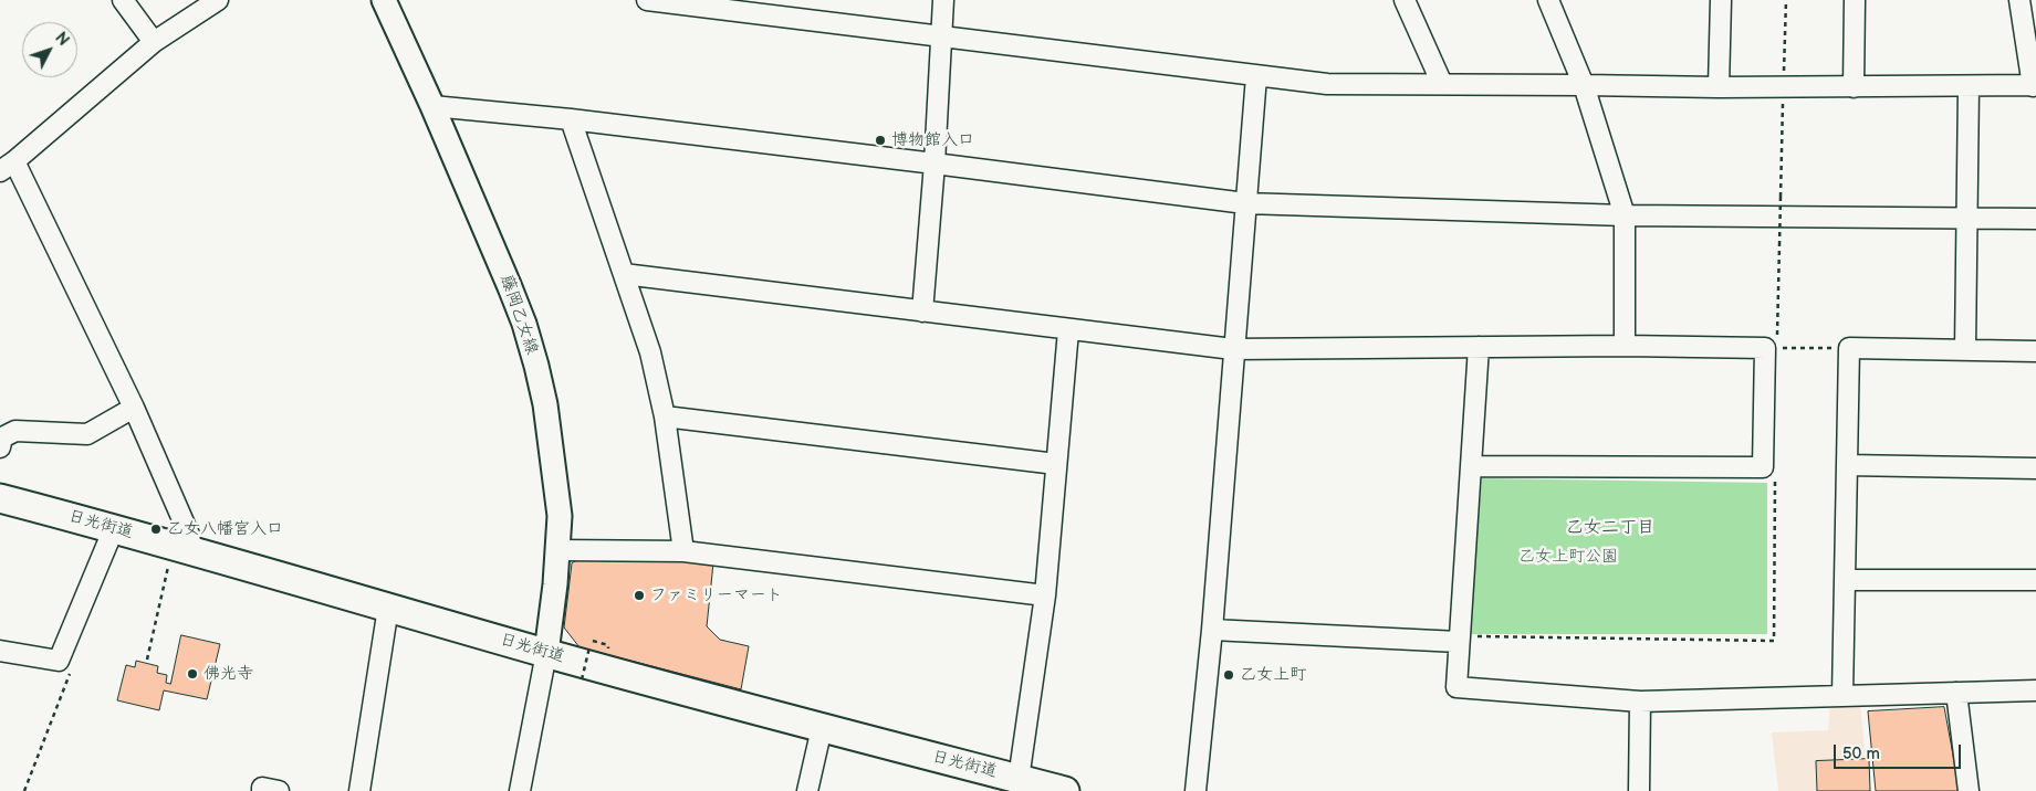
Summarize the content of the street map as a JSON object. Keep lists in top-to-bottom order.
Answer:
{
  "streets": {
    "highway": ["日光街道"],
    "main road": ["藤岡乙女線"]
  },
  "crossings": [
    ["藤岡乙女線", "日光街道"]
  ],
  "districts": ["乙女二丁目"],
  "parks": ["乙女上町公園"],
  "places": [
    "博物館入口",
    "乙女八幡宮入口",
    "ファミリーマート",
    "佛光寺",
    "乙女上町"
  ],
  "scale_bar": "50 m",
  "north": "top right"
}
